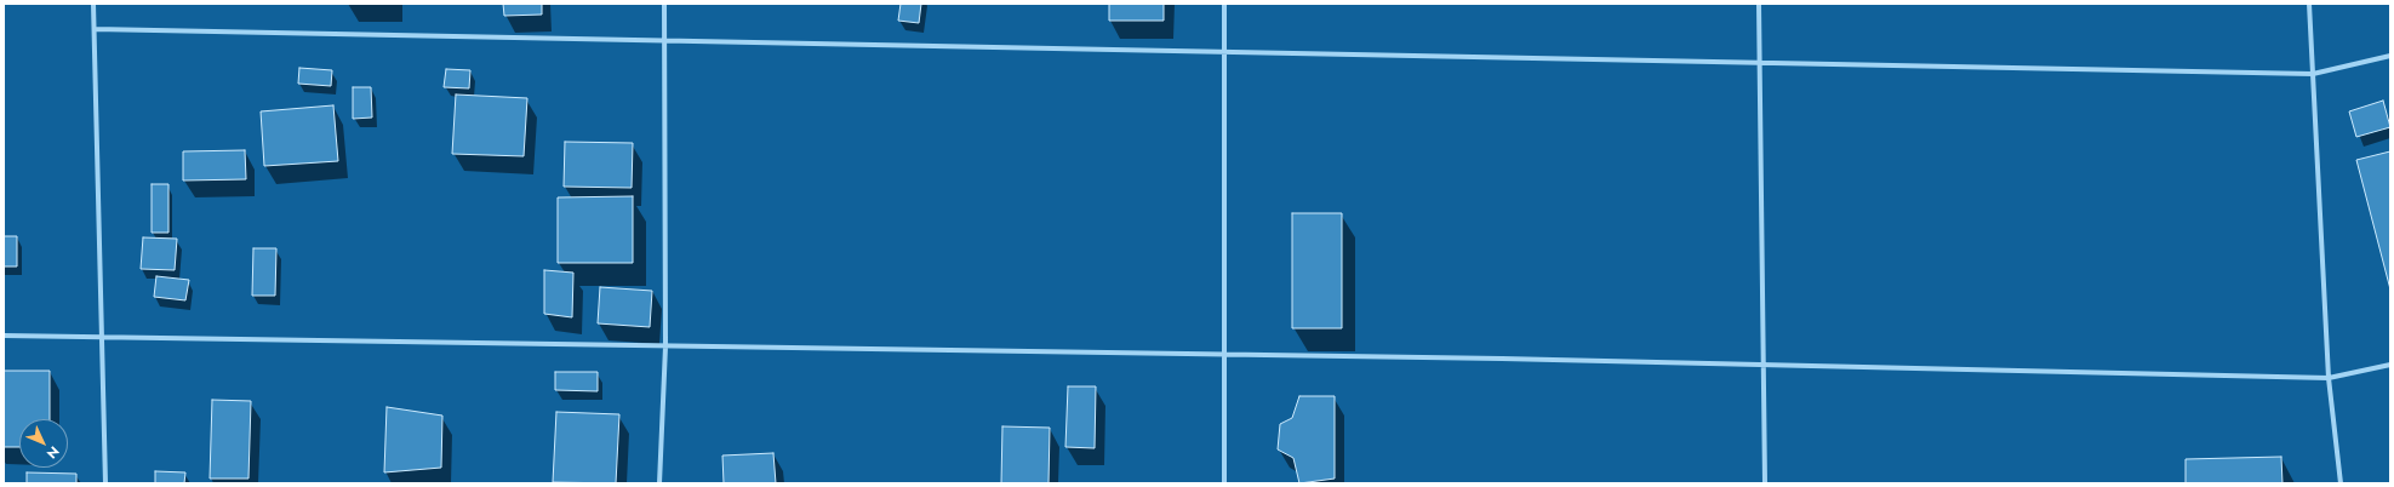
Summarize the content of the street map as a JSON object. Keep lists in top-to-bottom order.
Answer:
{
  "north": "bottom right"
}
